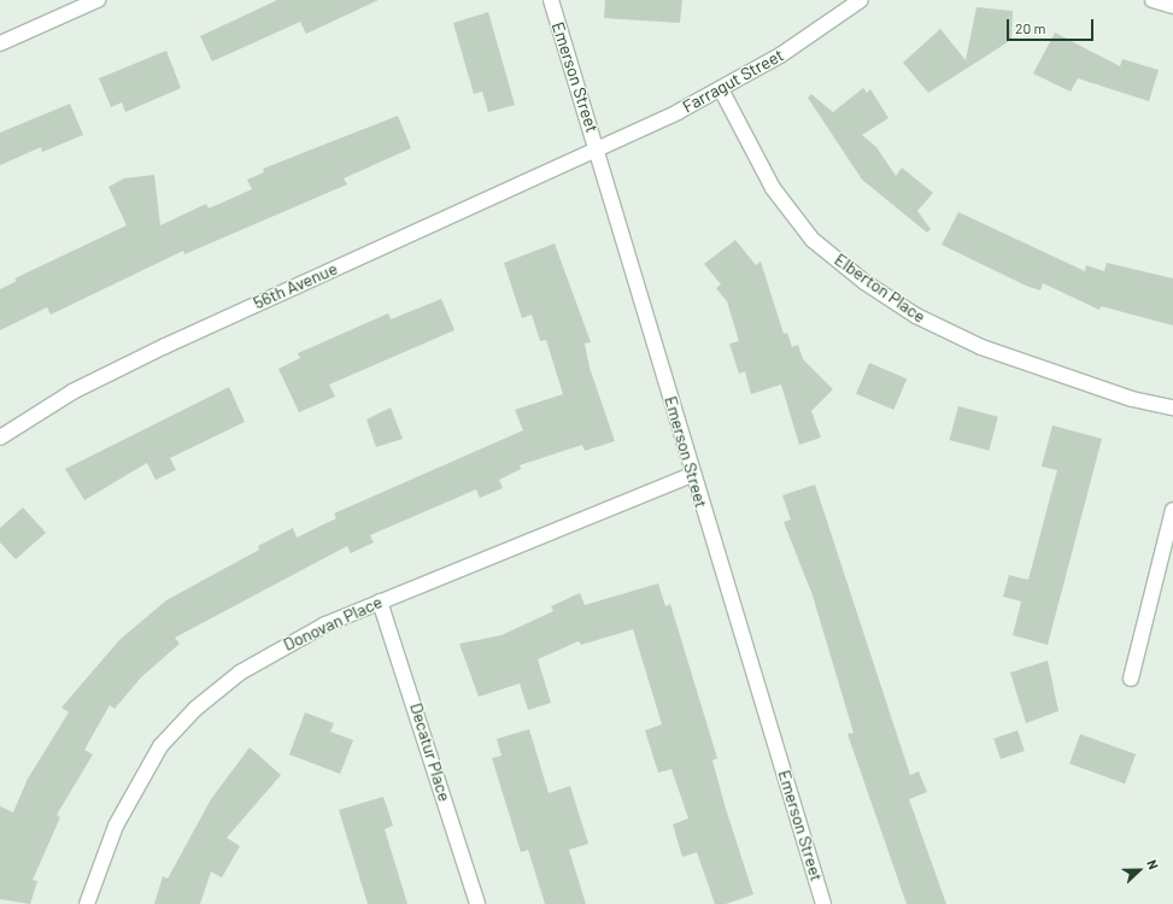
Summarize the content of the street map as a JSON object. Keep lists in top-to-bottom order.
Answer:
{
  "streets": {
    "street": [
      "Emerson Street",
      "Farragut Street",
      "56th Avenue",
      "Elberton Place",
      "Donovan Place",
      "Decatur Place"
    ]
  },
  "crossings": [
    ["Emerson Street", "Farragut Street"],
    ["Emerson Street", "56th Avenue"],
    ["Emerson Street", "Donovan Place"],
    ["Farragut Street", "56th Avenue"],
    ["Farragut Street", "Elberton Place"],
    ["Donovan Place", "Decatur Place"]
  ],
  "scale_bar": "20 m",
  "north": "right"
}
